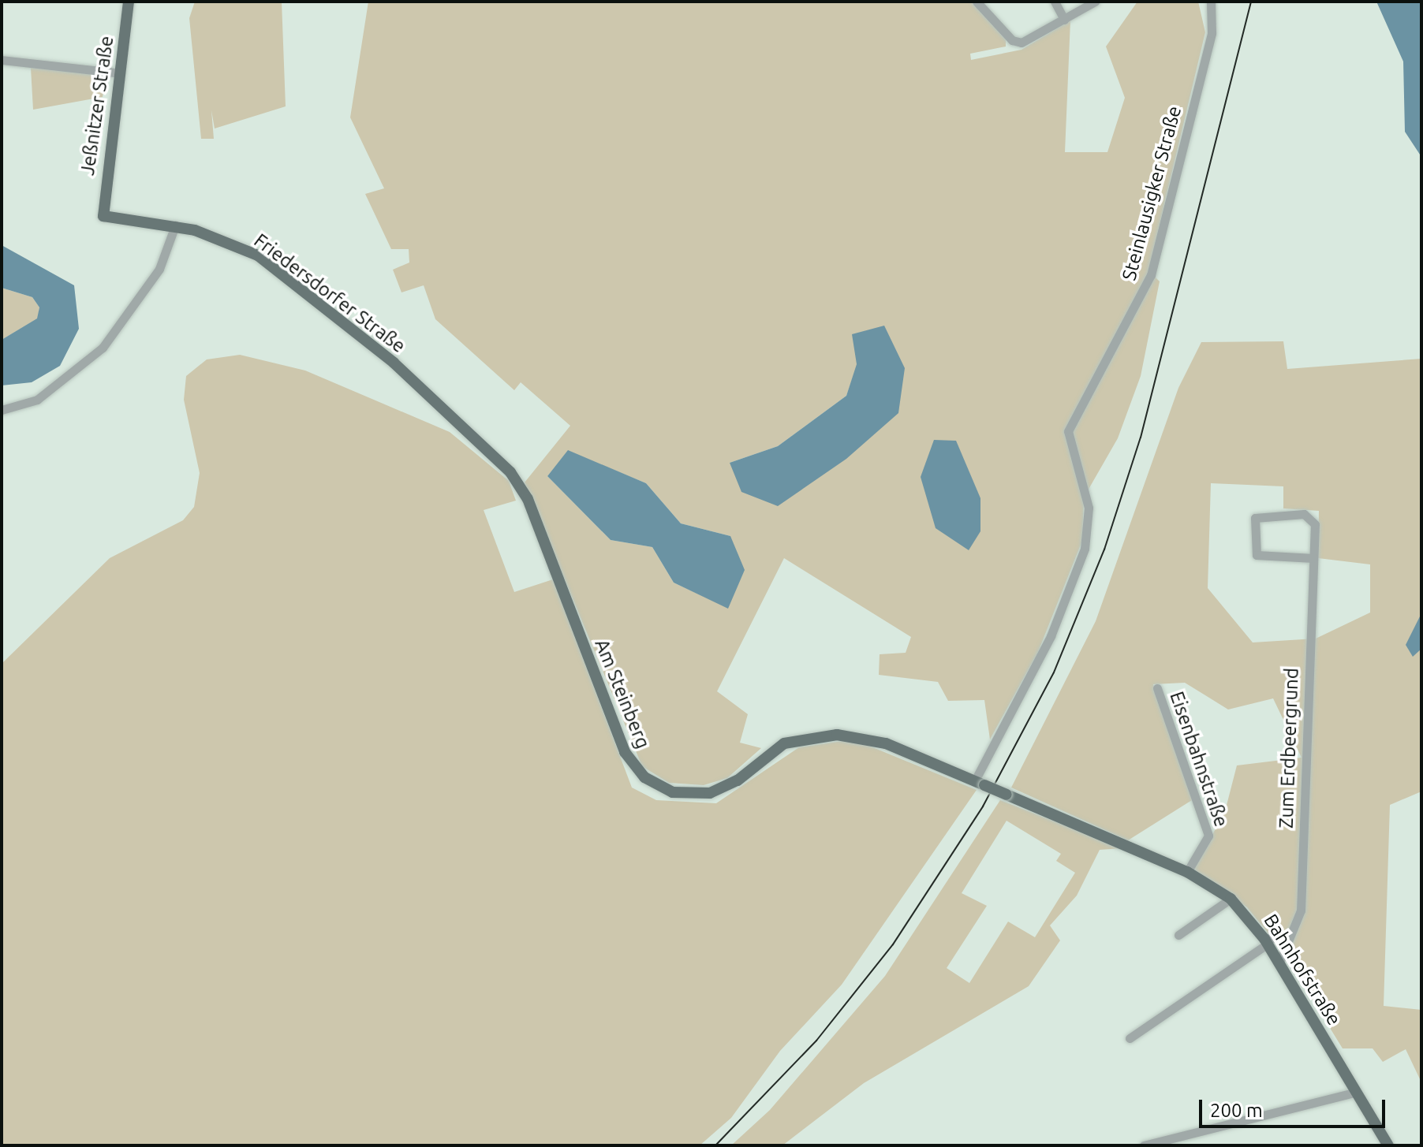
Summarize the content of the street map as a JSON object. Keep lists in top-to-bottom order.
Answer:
{
  "streets": {
    "main road": [
      "Jeßnitzer Straße",
      "Friedersdorfer Straße",
      "Am Steinberg",
      "Bahnhofstraße"
    ],
    "street": ["Steinlausigker Straße", "Zum Erdbeergrund", "Eisenbahnstraße"]
  },
  "crossings": [
    ["Jeßnitzer Straße", "Friedersdorfer Straße"],
    ["Steinlausigker Straße", "Am Steinberg"],
    ["Friedersdorfer Straße", "Am Steinberg"],
    ["Am Steinberg", "Bahnhofstraße"],
    ["Zum Erdbeergrund", "Bahnhofstraße"],
    ["Eisenbahnstraße", "Bahnhofstraße"]
  ],
  "scale_bar": "200 m"
}
